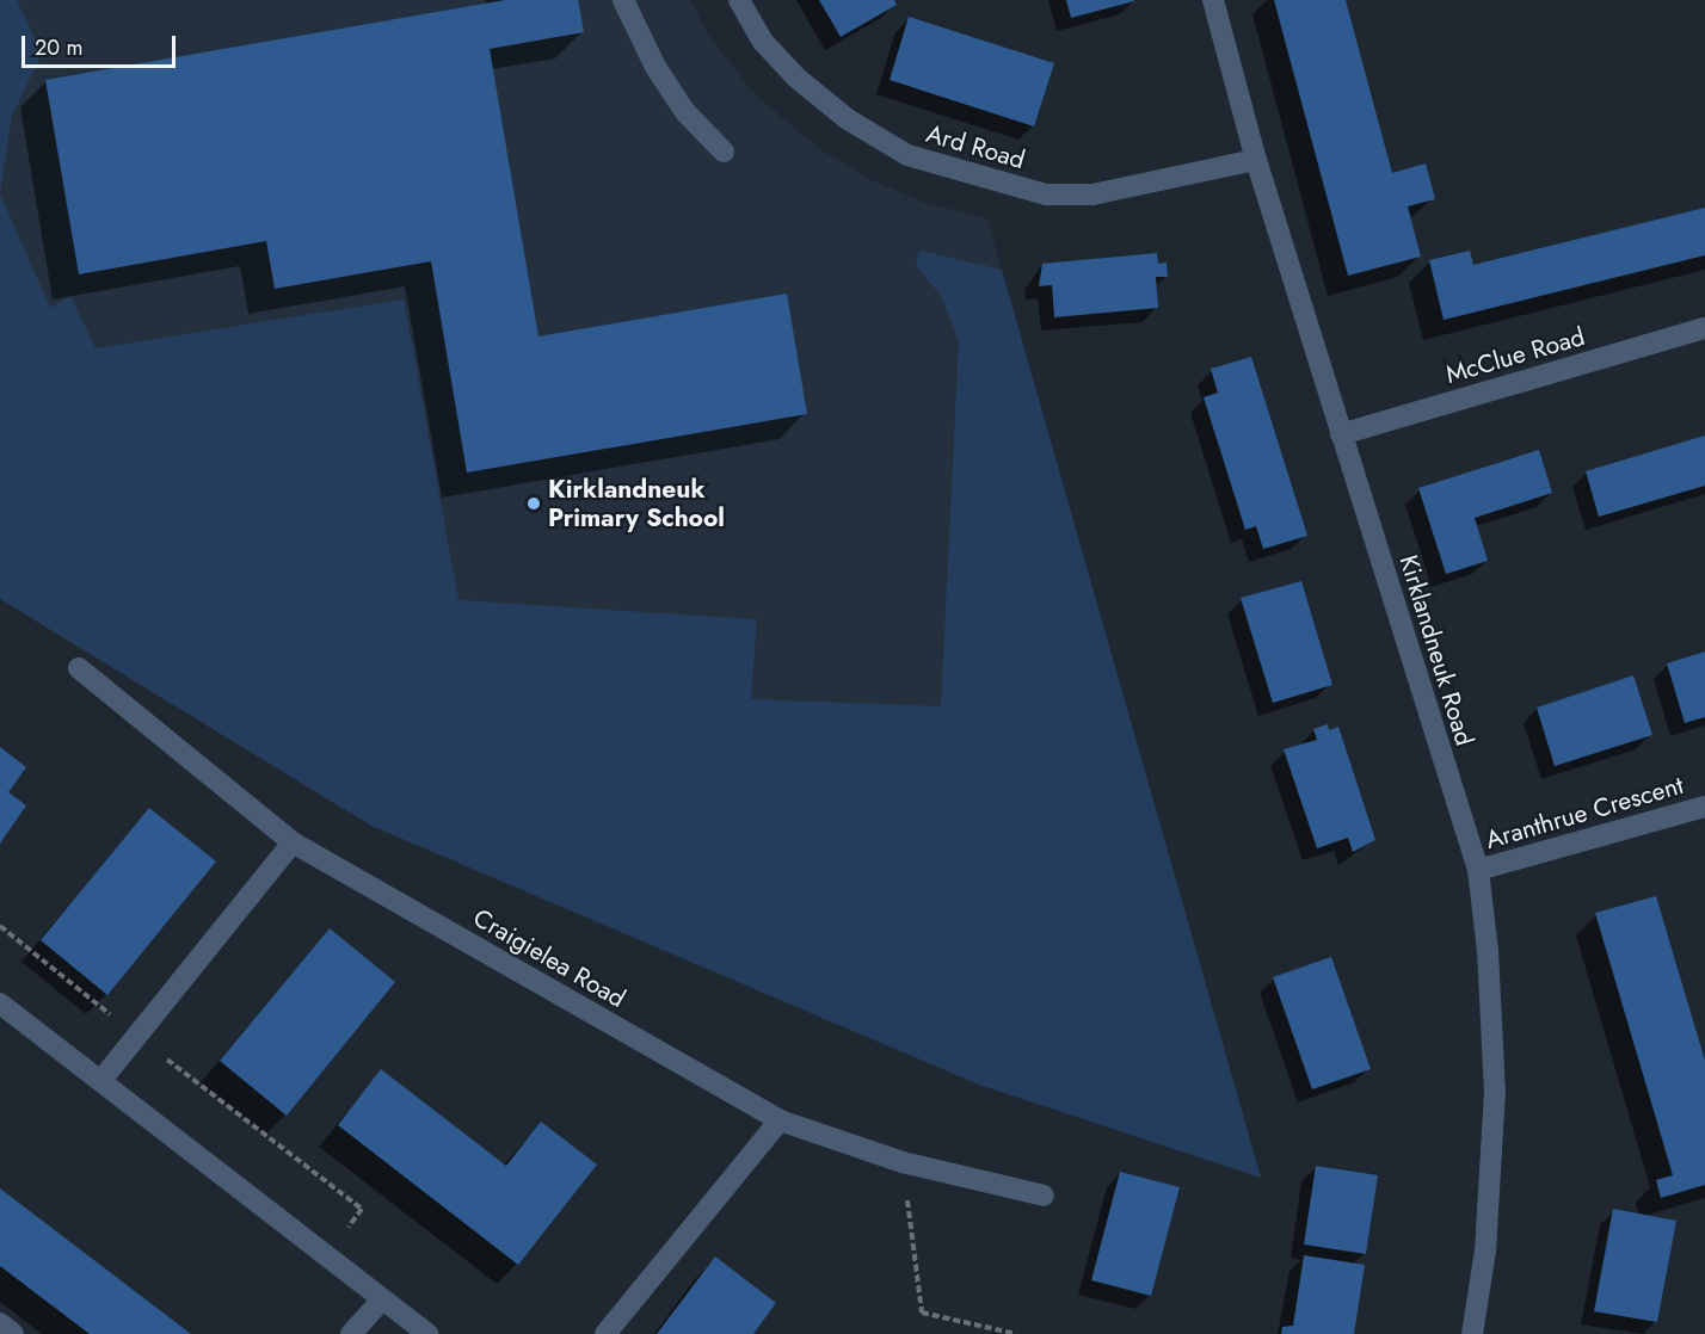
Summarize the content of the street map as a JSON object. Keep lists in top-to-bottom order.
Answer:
{
  "streets": {
    "street": [
      "Ard Road",
      "McClue Road",
      "Kirklandneuk Road",
      "Aranthrue Crescent",
      "Craigielea Road"
    ]
  },
  "crossings": [
    ["Ard Road", "Kirklandneuk Road"],
    ["McClue Road", "Kirklandneuk Road"],
    ["Kirklandneuk Road", "Aranthrue Crescent"]
  ],
  "places": ["Kirklandneuk Primary School"],
  "scale_bar": "20 m"
}
